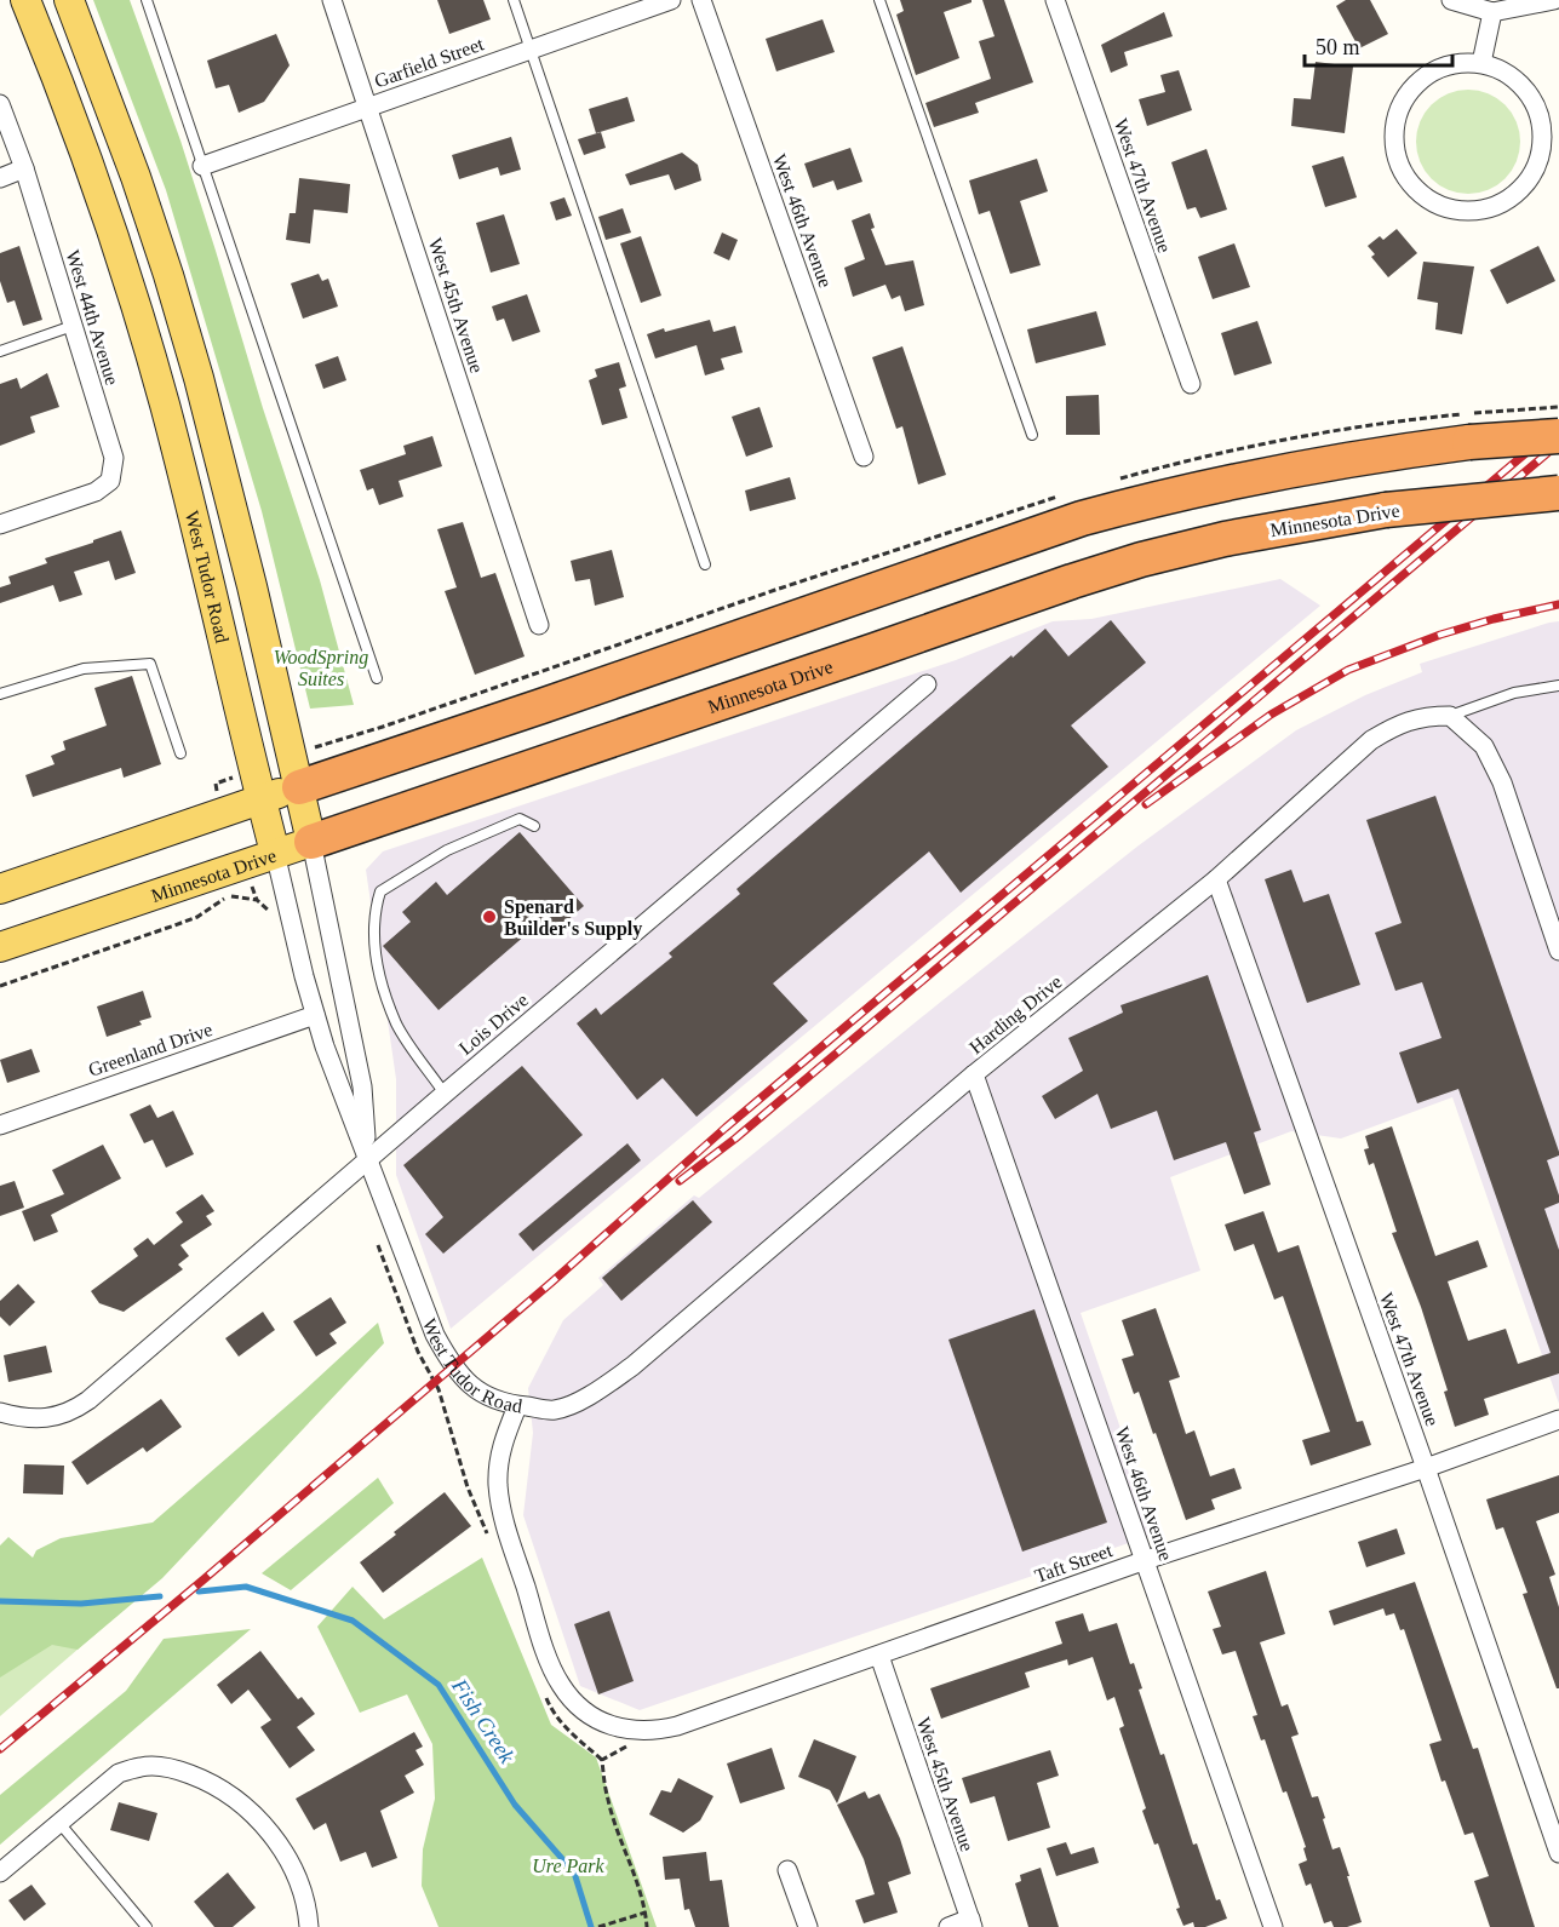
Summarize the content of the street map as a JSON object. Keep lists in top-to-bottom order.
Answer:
{
  "streets": {
    "highway": ["Minnesota Drive"],
    "main road": ["West Tudor Road"],
    "street": [
      "Garfield Street",
      "West 47th Avenue",
      "West 46th Avenue",
      "West 45th Avenue",
      "West 44th Avenue",
      "Harding Drive",
      "Lois Drive",
      "Greenland Drive",
      "Taft Street"
    ]
  },
  "crossings": [
    ["Garfield Street", "West 45th Avenue"],
    ["West 47th Avenue", "Harding Drive"],
    ["West 47th Avenue", "Taft Street"],
    ["West 46th Avenue", "Harding Drive"],
    ["West 46th Avenue", "Taft Street"],
    ["West 45th Avenue", "Taft Street"],
    ["Minnesota Drive", "West Tudor Road"],
    ["West Tudor Road", "Harding Drive"],
    ["West Tudor Road", "Lois Drive"],
    ["West Tudor Road", "Greenland Drive"],
    ["West Tudor Road", "Taft Street"]
  ],
  "water": ["Fish Creek"],
  "parks": ["WoodSpring Suites", "Ure Park"],
  "places": ["Spenard Builder's Supply"],
  "scale_bar": "50 m"
}
